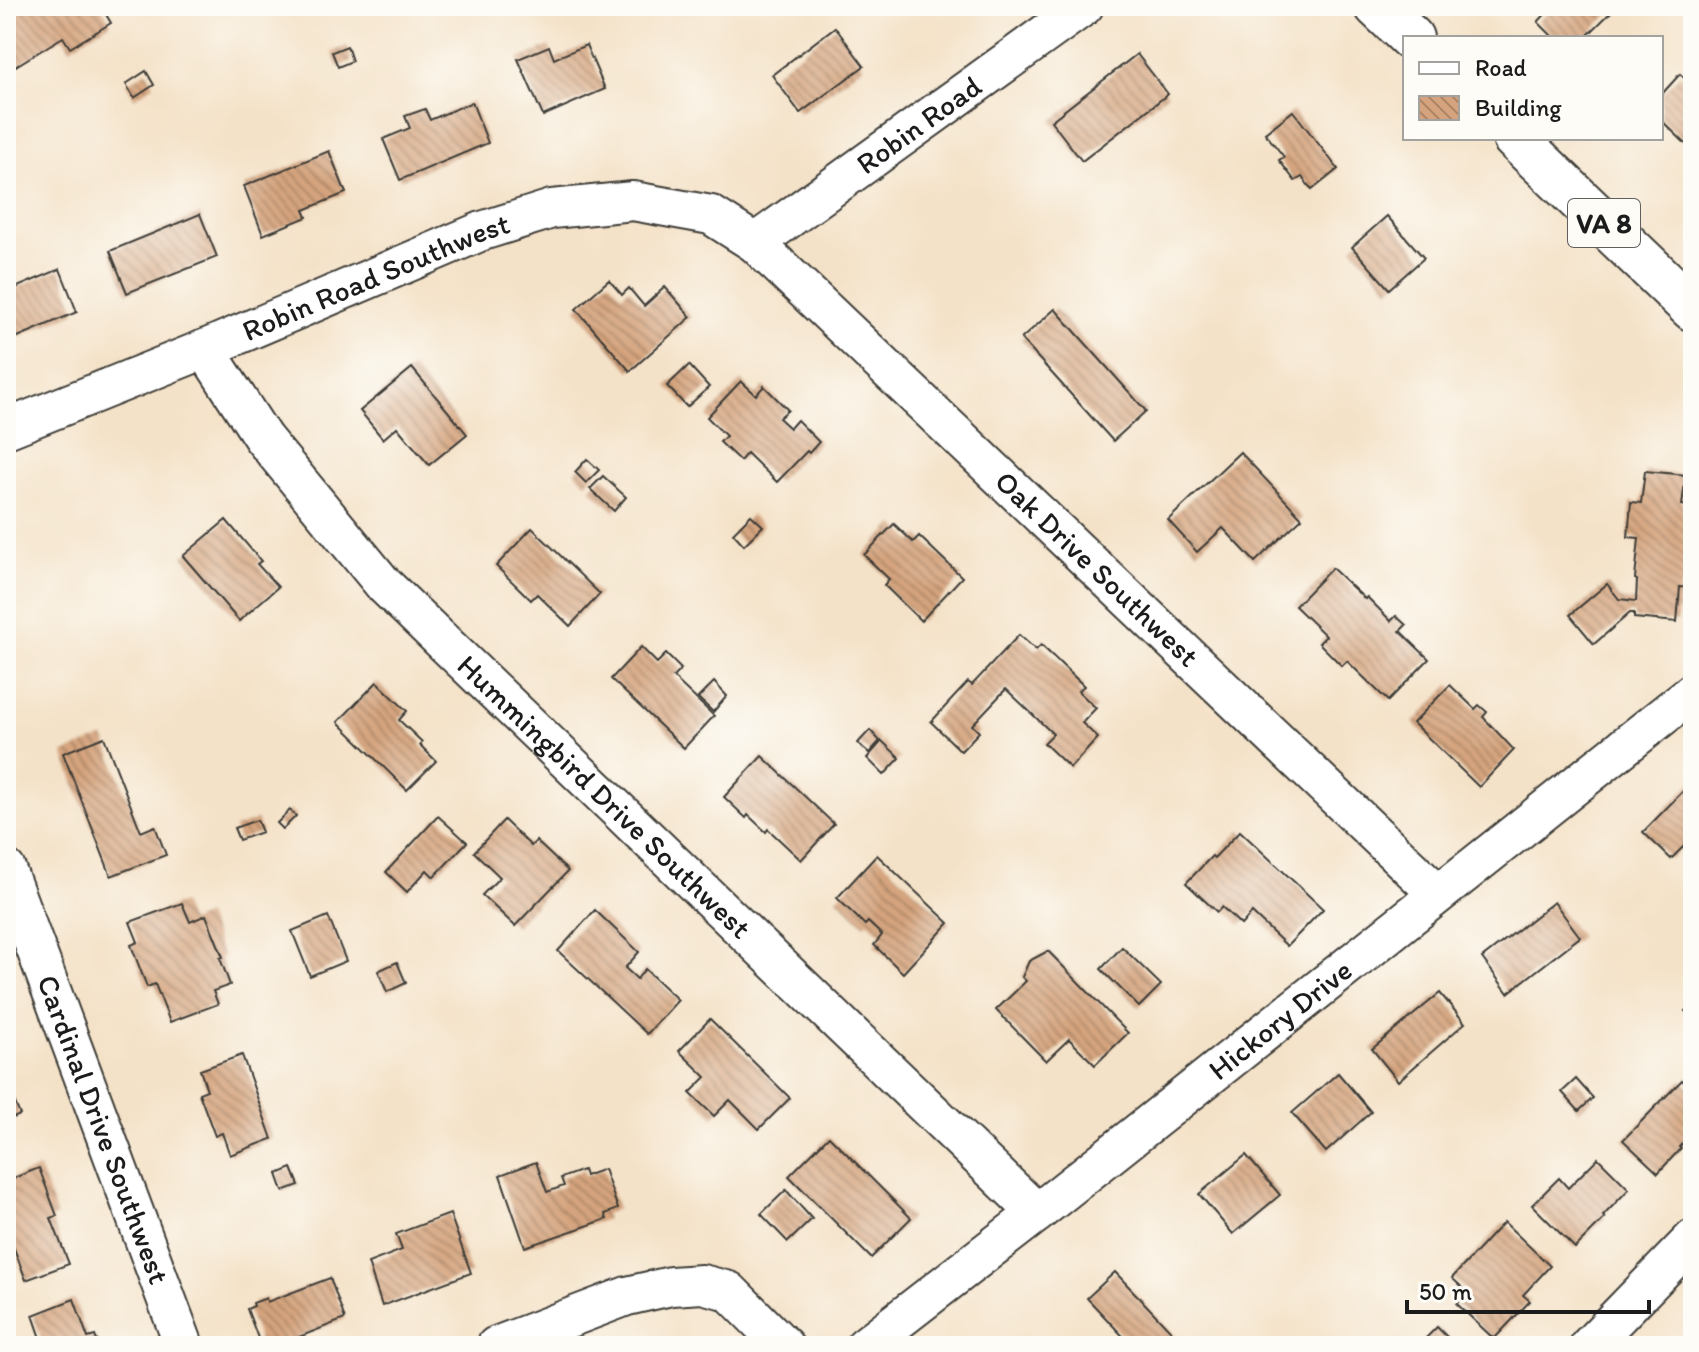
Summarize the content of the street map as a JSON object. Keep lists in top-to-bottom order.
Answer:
{
  "streets": {
    "main road": ["VA 8"],
    "street": [
      "Robin Road",
      "Robin Road Southwest",
      "Oak Drive Southwest",
      "Hummingbird Drive Southwest",
      "Hickory Drive",
      "Cardinal Drive Southwest"
    ]
  },
  "crossings": [
    ["Robin Road", "Robin Road Southwest"],
    ["Robin Road", "Oak Drive Southwest"],
    ["Robin Road Southwest", "Oak Drive Southwest"],
    ["Robin Road Southwest", "Hummingbird Drive Southwest"],
    ["Oak Drive Southwest", "Hickory Drive"],
    ["Hummingbird Drive Southwest", "Hickory Drive"]
  ],
  "legend": ["Road", "Building"],
  "scale_bar": "50 m"
}
